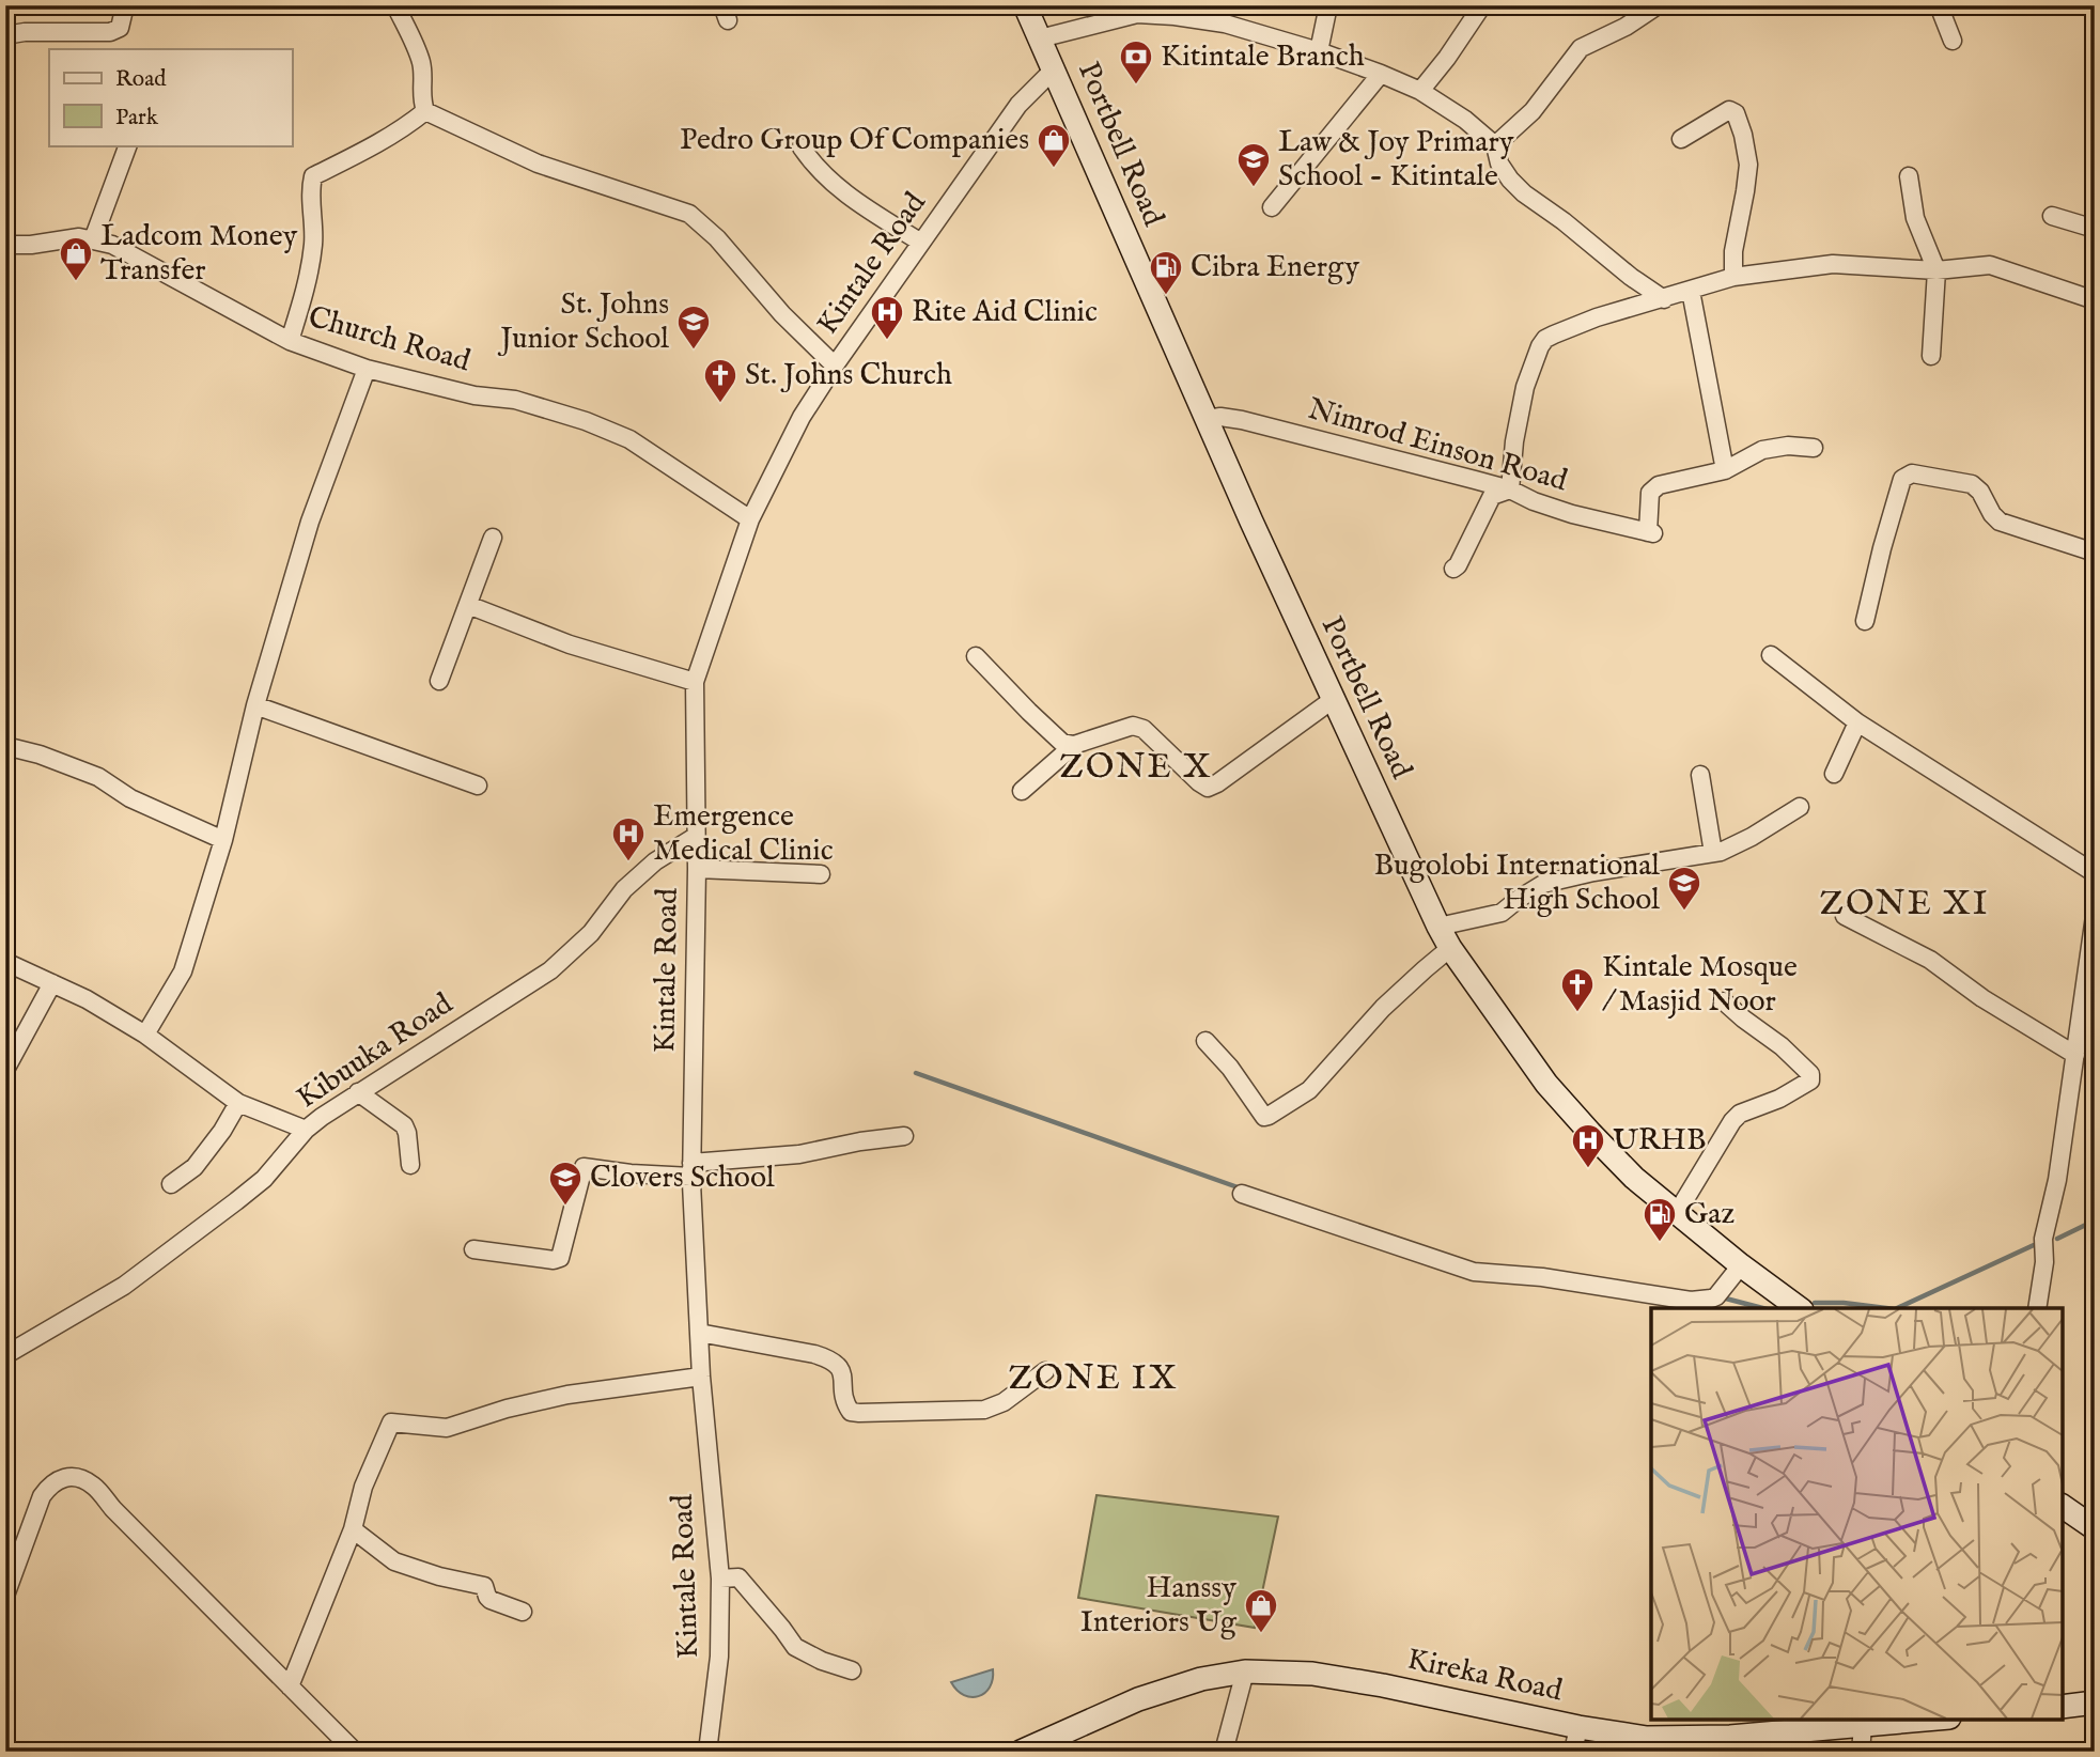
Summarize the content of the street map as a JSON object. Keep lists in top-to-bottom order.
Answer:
{
  "streets": {
    "main road": ["Portbell Road", "Kireka Road"],
    "street": [
      "Kintale Road",
      "Church Road",
      "Nimrod Einson Road",
      "Kibuuka Road"
    ]
  },
  "crossings": [
    ["Portbell Road", "Kintale Road"],
    ["Portbell Road", "Nimrod Einson Road"],
    ["Kintale Road", "Church Road"],
    ["Kintale Road", "Kibuuka Road"]
  ],
  "districts": ["ZONE X", "ZONE XI", "ZONE IX"],
  "places": {
    "bank": ["Kitintale Branch"],
    "shop": ["Pedro Group Of Companies", "Ladcom Money Transfer", "Hanssy Interiors Ug"],
    "school or university": [
      "Law & Joy Primary School - Kitintale",
      "St. Johns Junior School",
      "Bugolobi International High School",
      "Clovers School"
    ],
    "fuel station": ["Cibra Energy", "Gaz"],
    "hospital": ["Rite Aid Clinic", "Emergence Medical Clinic", "URHB"],
    "church": ["St. Johns Church", "Kintale Mosque / Masjid Noor"]
  },
  "legend": ["Road", "Park"]
}
